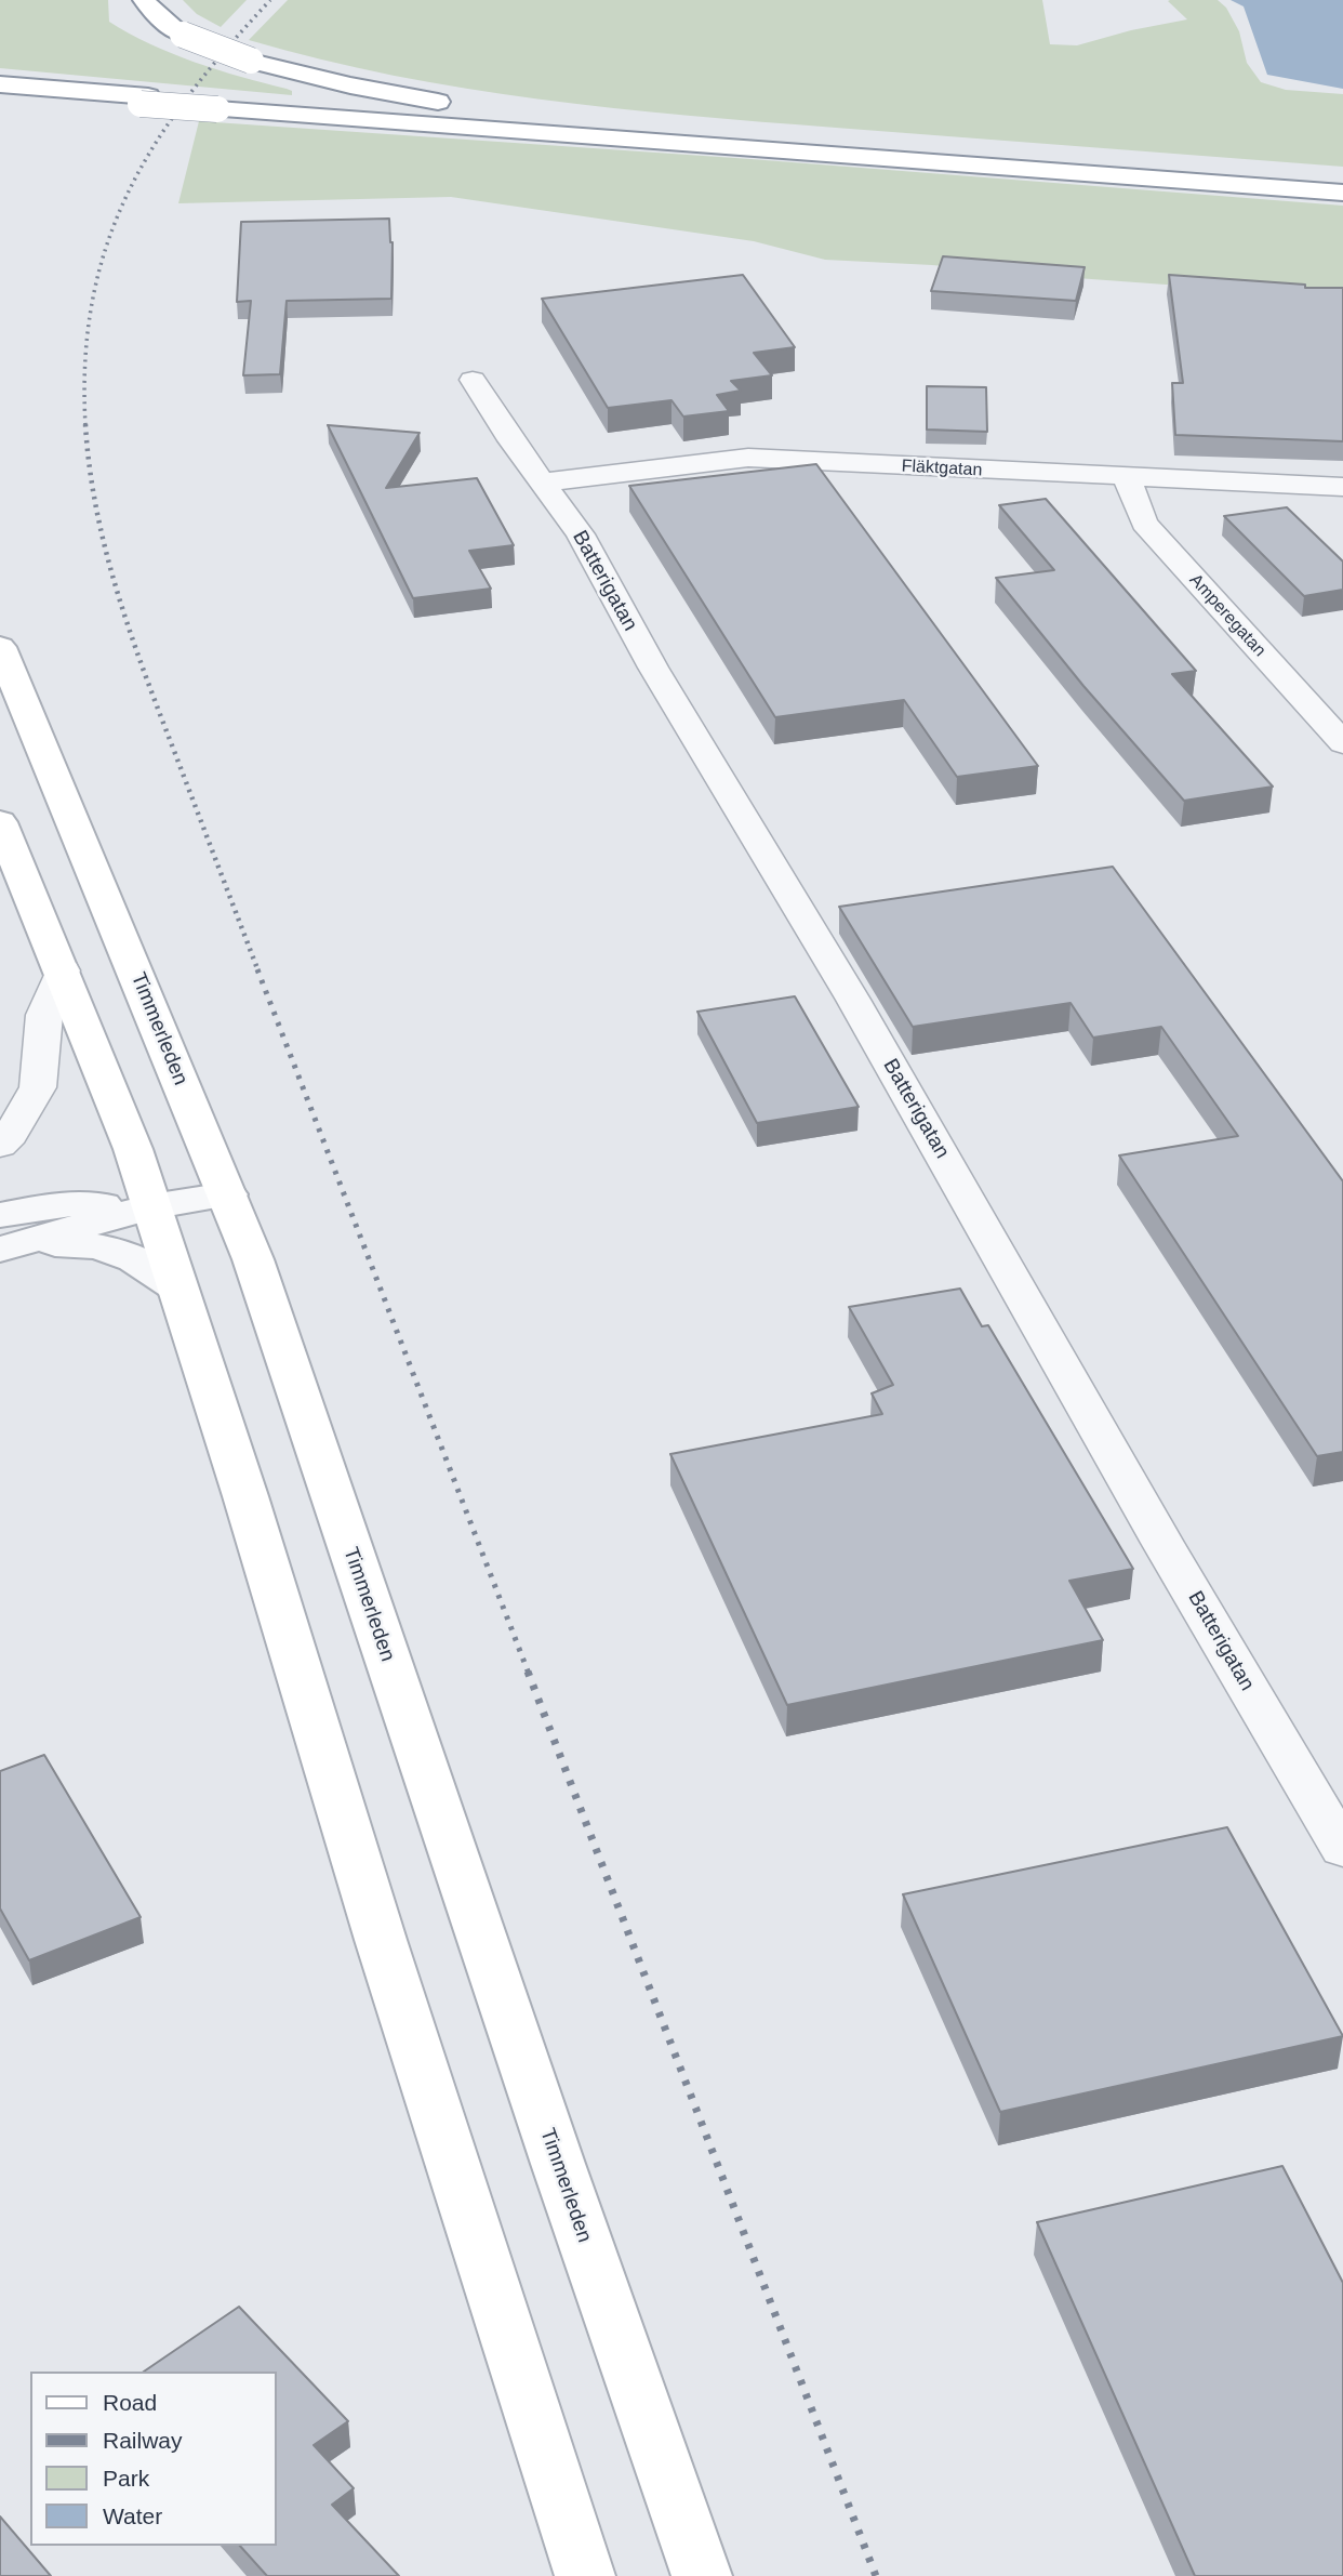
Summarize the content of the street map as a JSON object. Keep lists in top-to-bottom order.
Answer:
{
  "streets": {
    "main road": ["Timmerleden"],
    "street": ["Fläktgatan", "Batterigatan", "Amperegatan"]
  },
  "crossings": [
    ["Fläktgatan", "Batterigatan"],
    ["Fläktgatan", "Amperegatan"]
  ],
  "legend": [
    "Road",
    "Railway",
    "Park",
    "Water"
  ]
}
